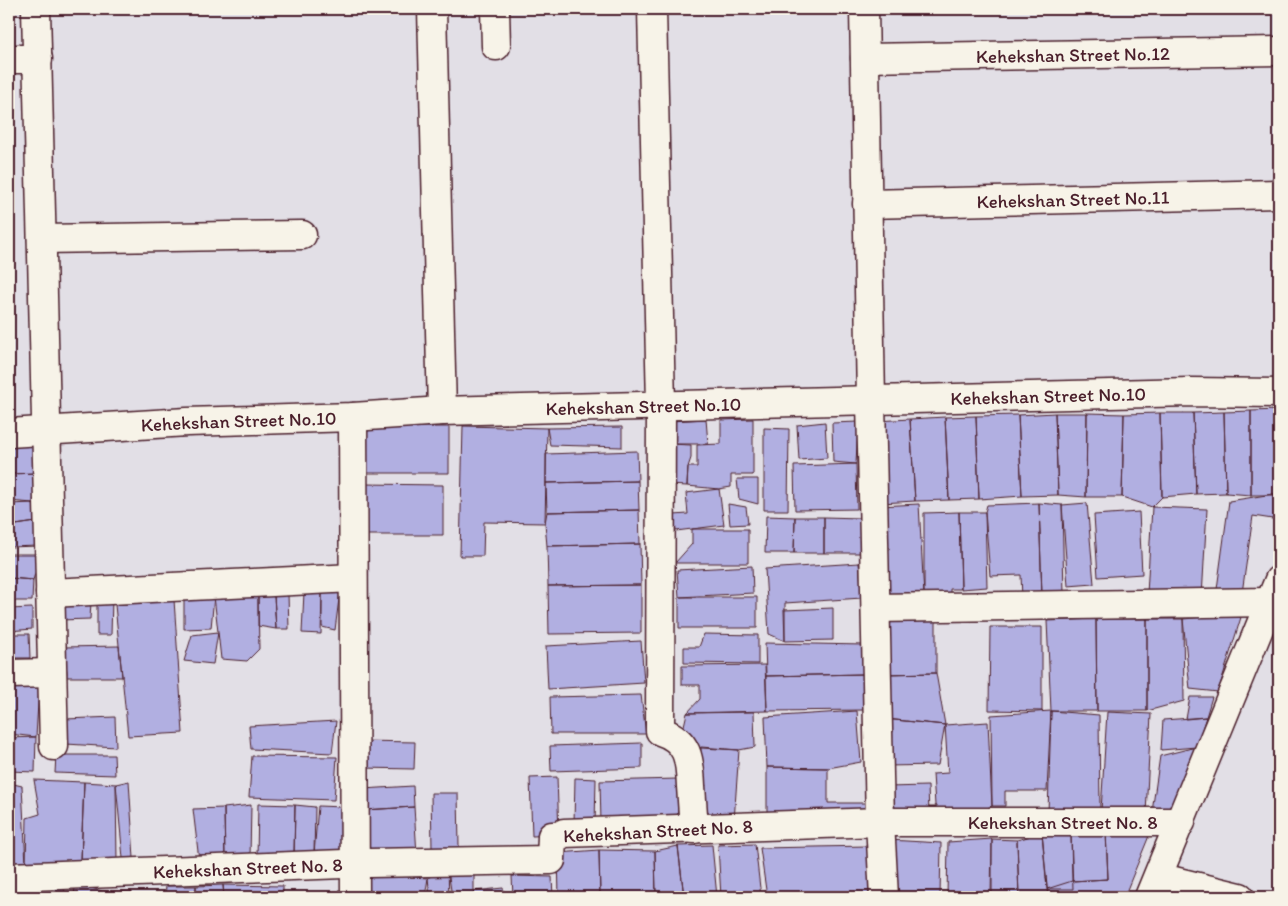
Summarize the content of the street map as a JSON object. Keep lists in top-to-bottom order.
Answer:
{
  "streets": {
    "street": [
      "Kehekshan Street No.12",
      "Kehekshan Street No.11",
      "Kehekshan Street No.10",
      "Kehekshan Street No. 8"
    ]
  }
}
